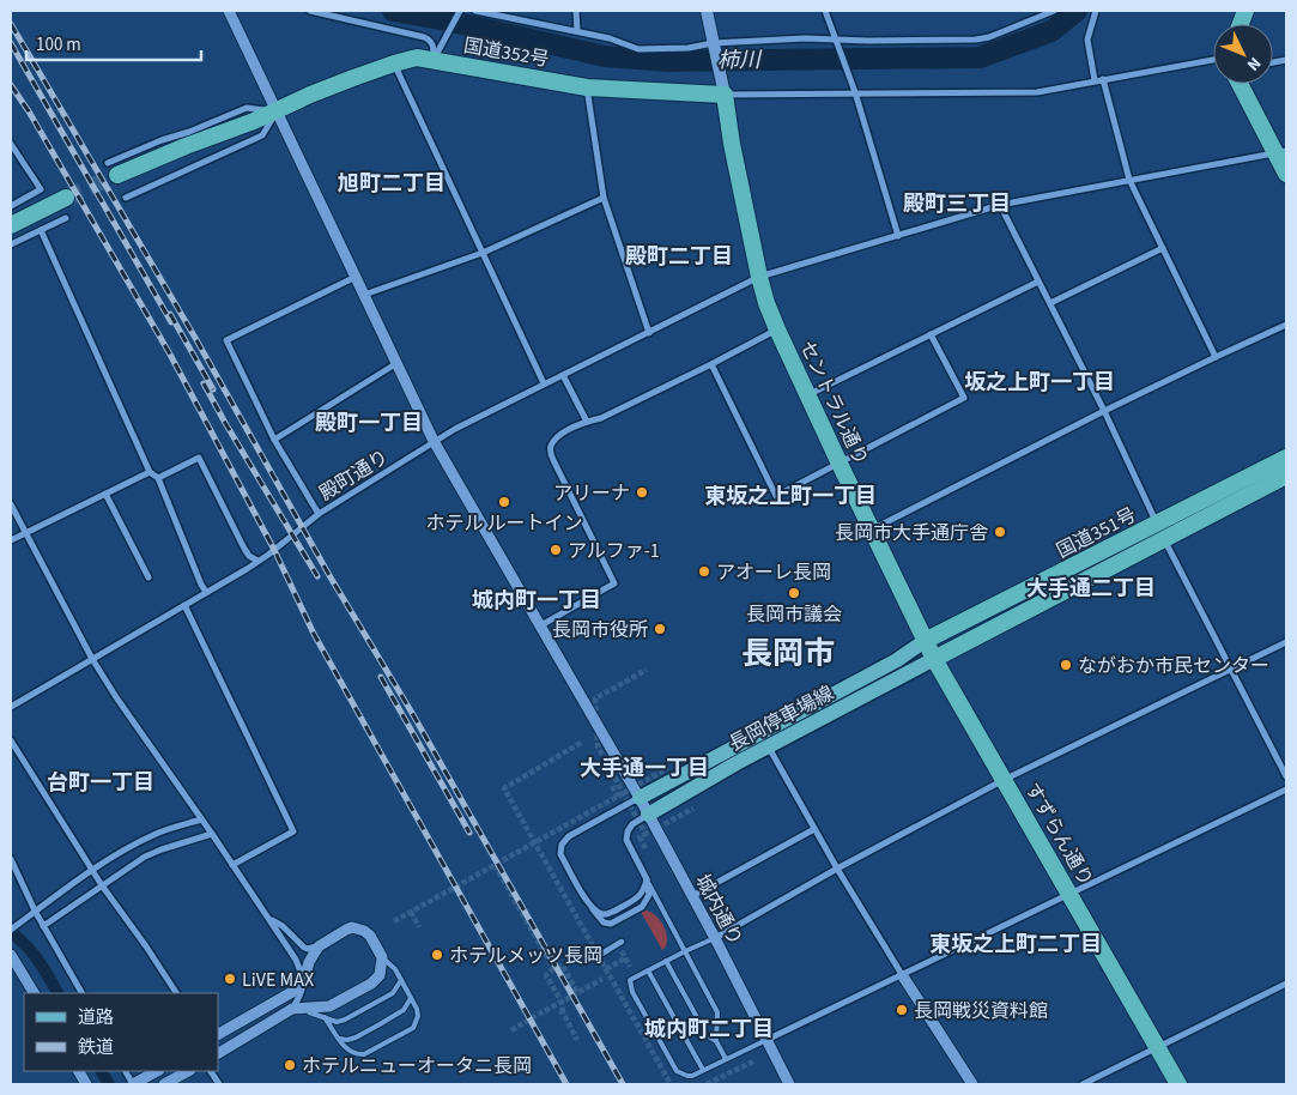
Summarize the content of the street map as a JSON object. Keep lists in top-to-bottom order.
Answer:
{
  "streets": {
    "highway": [
      "国道352号",
      "セントラル通り",
      "国道351号",
      "すずらん通り"
    ],
    "main road": ["長岡停車場線"],
    "street": ["殿町通り", "城内通り"]
  },
  "crossings": [
    ["国道352号", "城内通り"],
    ["セントラル通り", "殿町通り"],
    ["セントラル通り", "国道351号"],
    ["セントラル通り", "長岡停車場線"],
    ["セントラル通り", "すずらん通り"],
    ["殿町通り", "城内通り"],
    ["国道351号", "長岡停車場線"],
    ["国道351号", "すずらん通り"],
    ["長岡停車場線", "すずらん通り"],
    ["長岡停車場線", "城内通り"]
  ],
  "districts": [
    "旭町二丁目",
    "殿町三丁目",
    "殿町二丁目",
    "坂之上町一丁目",
    "殿町一丁目",
    "東坂之上町一丁目",
    "大手通二丁目",
    "城内町一丁目",
    "長岡市",
    "大手通一丁目",
    "台町一丁目",
    "東坂之上町二丁目",
    "城内町二丁目"
  ],
  "water": ["柿川"],
  "places": [
    "アリーナ",
    "ホテル ルートイン",
    "長岡市大手通庁舎",
    "アルファ-1",
    "アオーレ長岡",
    "長岡市議会",
    "長岡市役所",
    "ながおか市民センター",
    "ホテルメッツ長岡",
    "LiVE MAX",
    "長岡戦災資料館",
    "ホテルニューオータニ長岡"
  ],
  "legend": ["道路", "鉄道"],
  "scale_bar": "100 m",
  "north": "bottom right"
}
